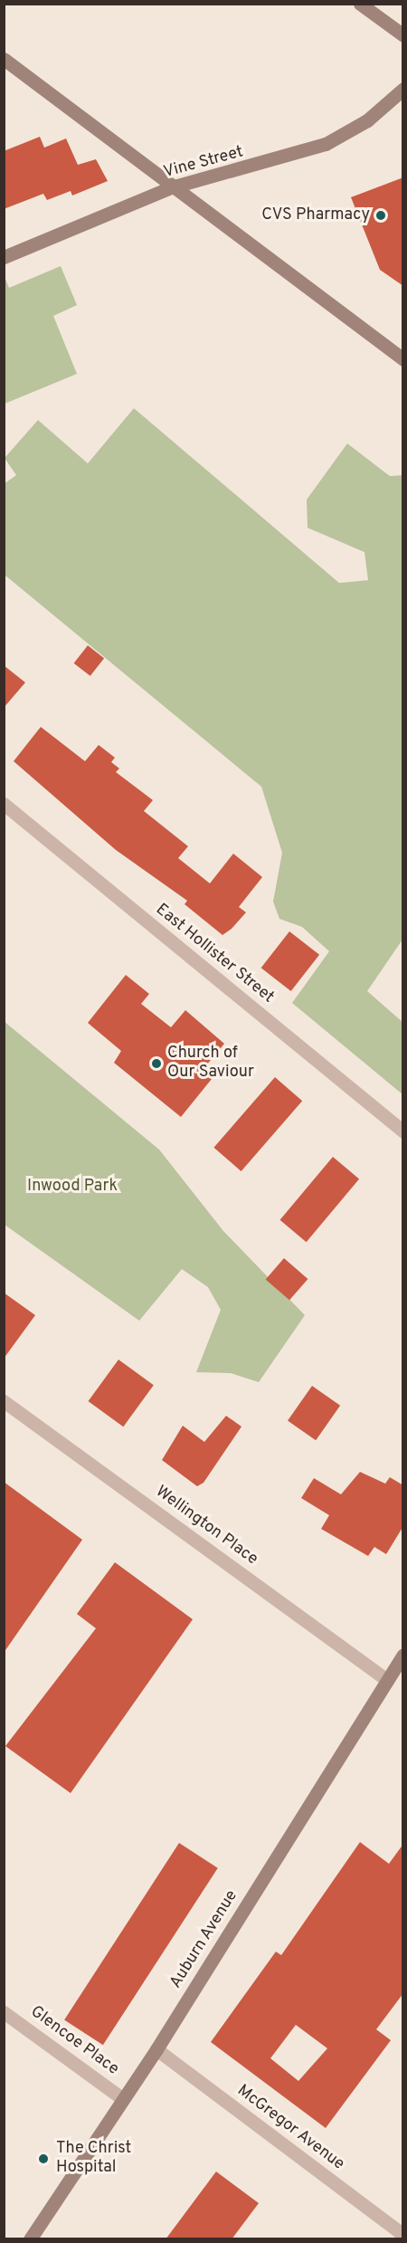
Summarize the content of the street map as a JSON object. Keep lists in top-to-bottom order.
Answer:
{
  "streets": {
    "main road": ["Vine Street", "Auburn Avenue"],
    "street": [
      "East Hollister Street",
      "Wellington Place",
      "Glencoe Place",
      "McGregor Avenue"
    ]
  },
  "crossings": [
    ["Wellington Place", "Auburn Avenue"],
    ["Auburn Avenue", "Glencoe Place"],
    ["Auburn Avenue", "McGregor Avenue"]
  ],
  "parks": ["Inwood Park"],
  "places": ["CVS Pharmacy", "Church of Our Saviour", "The Christ Hospital"]
}
